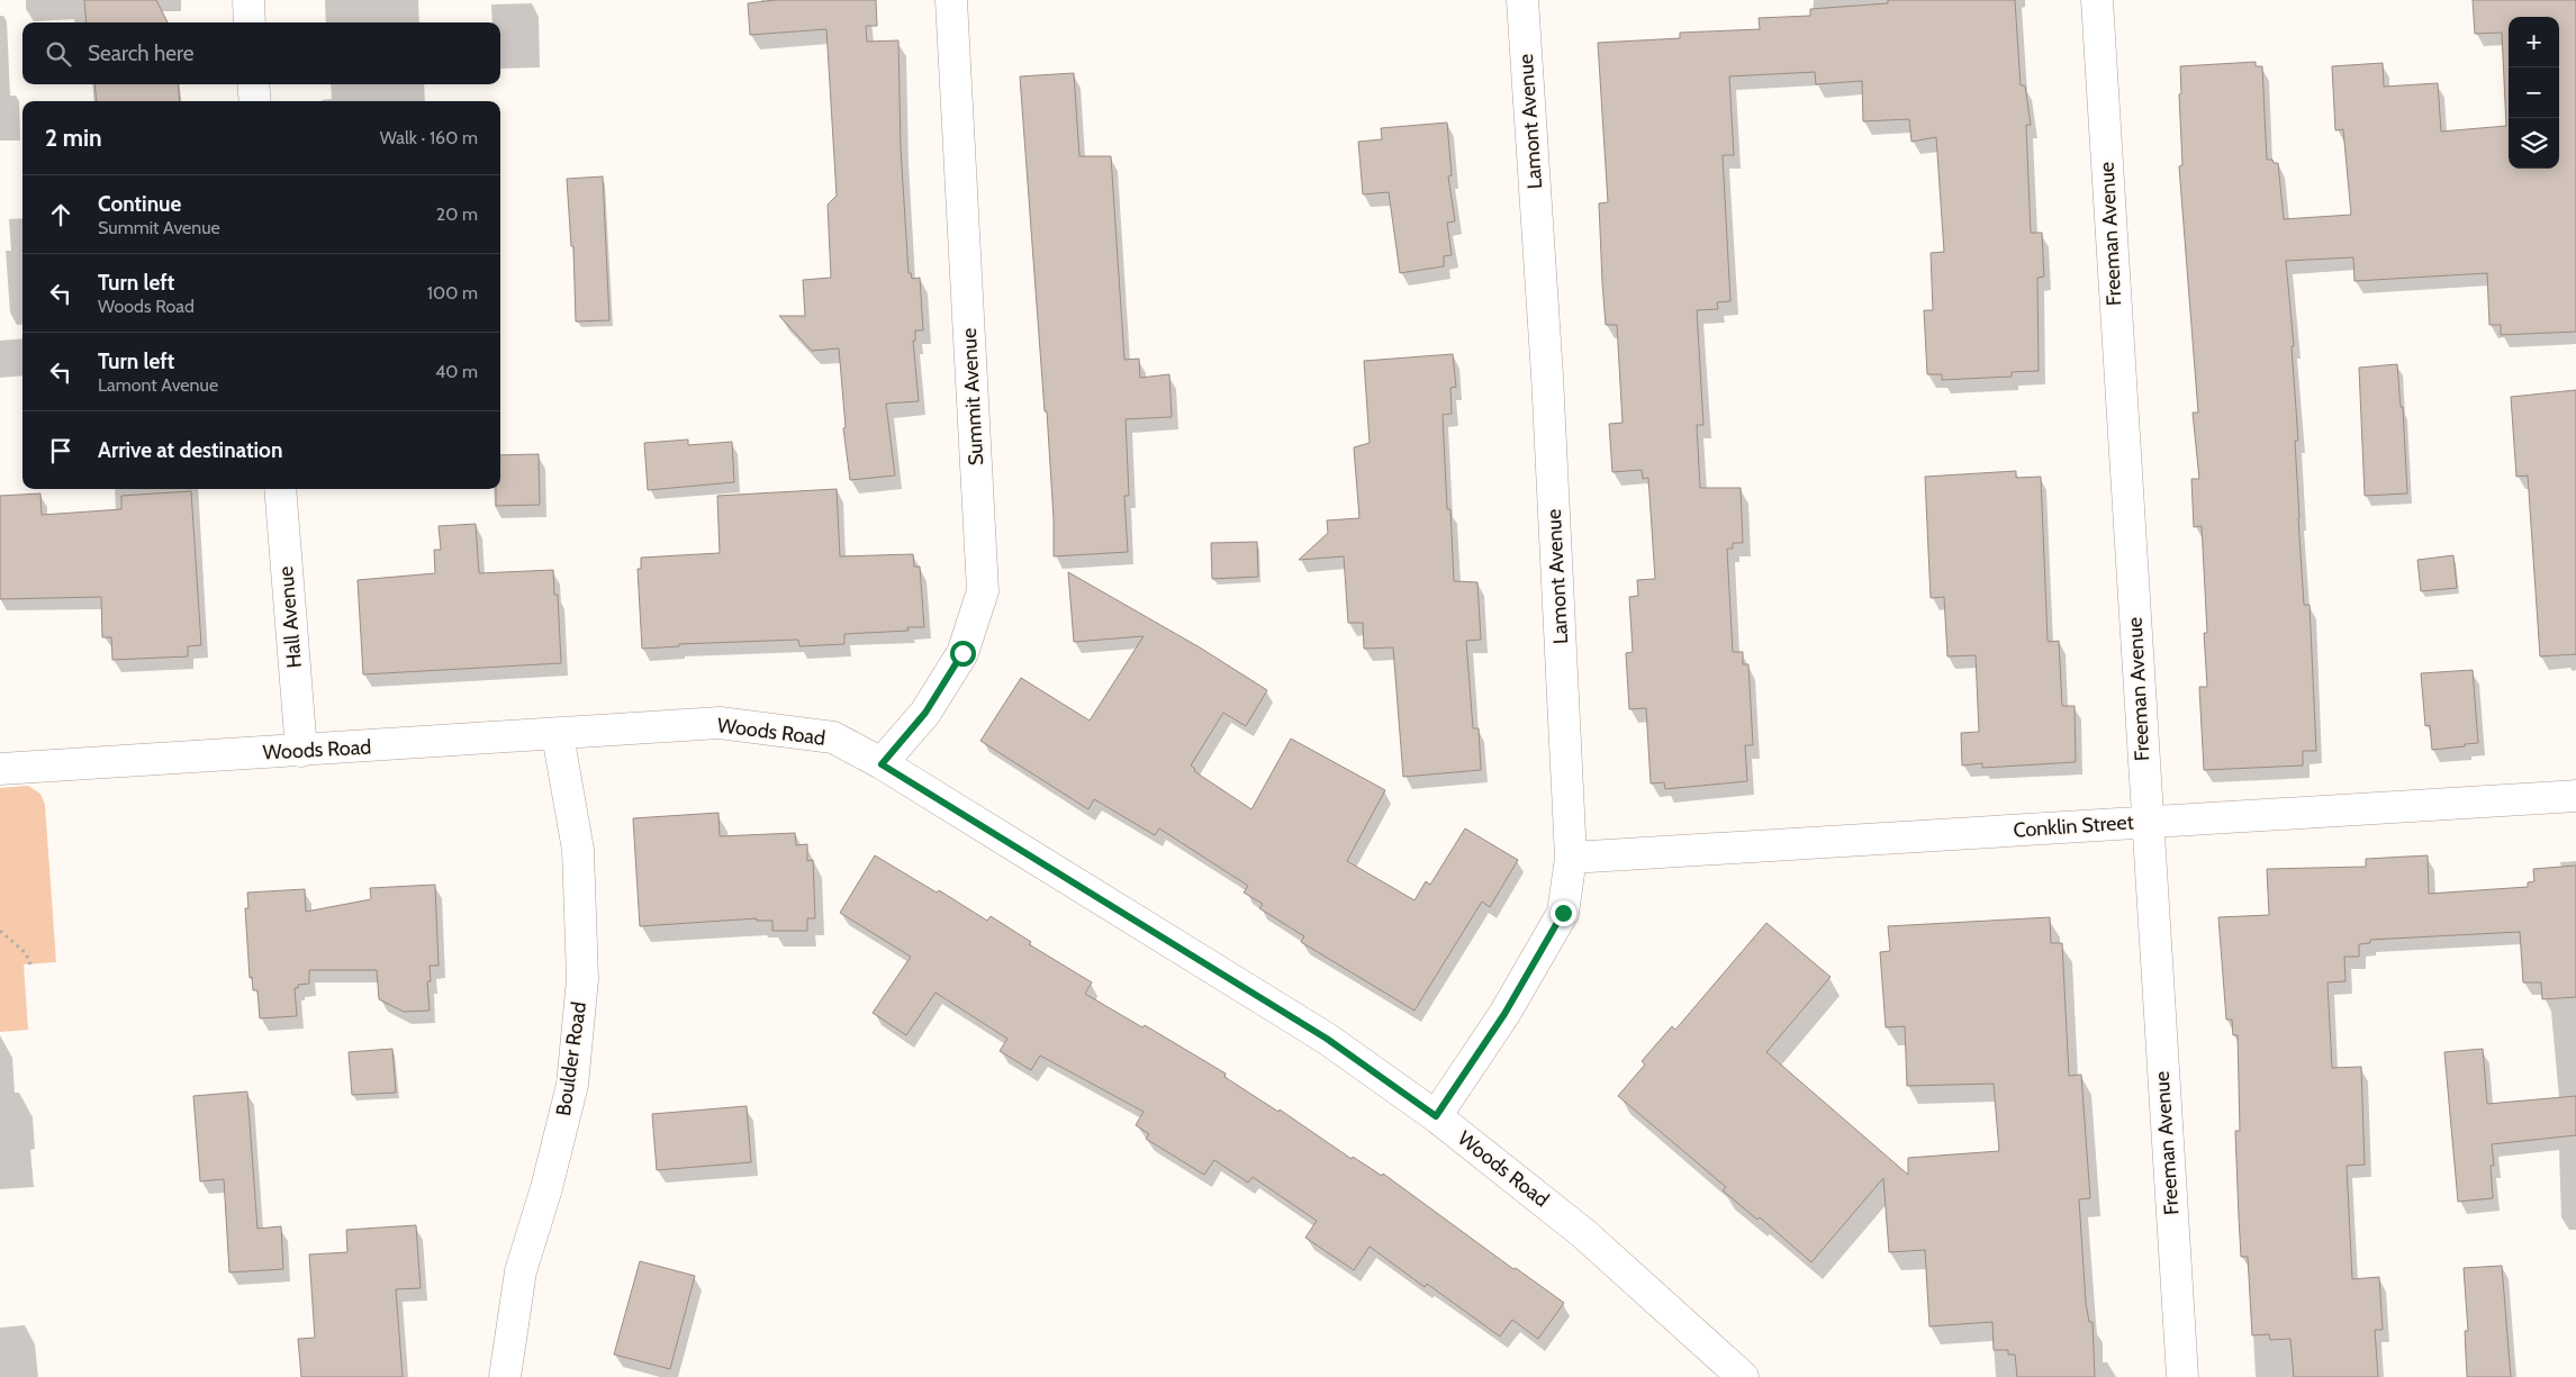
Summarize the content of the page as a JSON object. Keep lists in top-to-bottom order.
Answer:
{
  "streets": {
    "street": [
      "Lamont Avenue",
      "Freeman Avenue",
      "Summit Avenue",
      "Hall Avenue",
      "Woods Road",
      "Conklin Street",
      "Boulder Road"
    ]
  },
  "crossings": [
    ["Lamont Avenue", "Woods Road"],
    ["Lamont Avenue", "Conklin Street"],
    ["Freeman Avenue", "Conklin Street"],
    ["Summit Avenue", "Woods Road"],
    ["Hall Avenue", "Woods Road"],
    ["Woods Road", "Boulder Road"]
  ],
  "page": {
    "map_buttons": ["+", "−"],
    "search": "Search here",
    "heading": ["2 min", "Walk · 160 m"],
    "list": [
      ["Continue", "Summit Avenue", "20 m"],
      ["Turn left", "Woods Road", "100 m"],
      ["Turn left", "Lamont Avenue", "40 m"],
      "Arrive at destination"
    ]
  }
}
